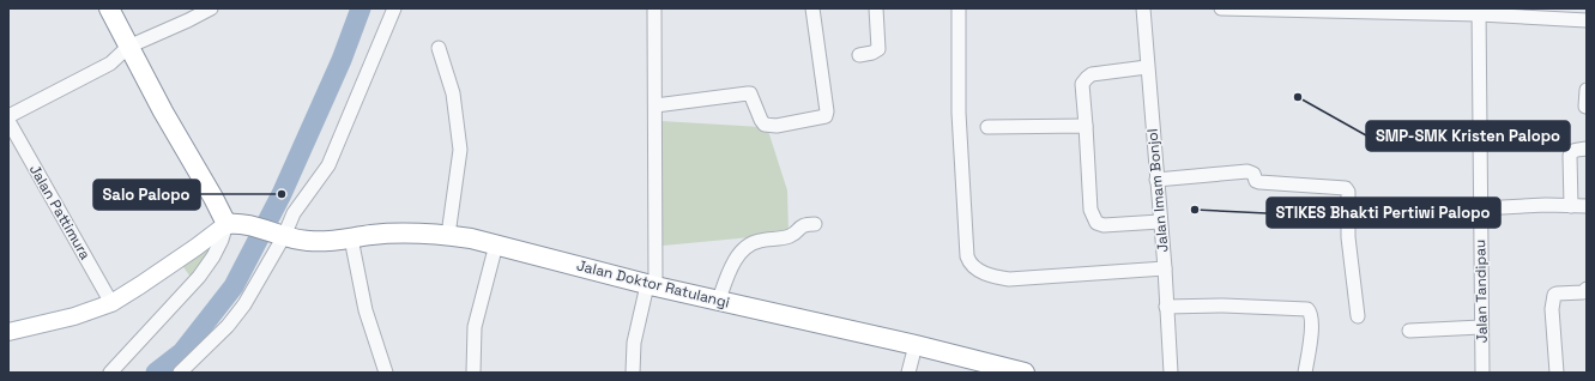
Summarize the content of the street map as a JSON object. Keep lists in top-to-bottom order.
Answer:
{
  "streets": {
    "highway": ["Jalan Doktor Ratulangi"],
    "street": ["Jalan Imam Bonjol", "Jalan Pattimura", "Jalan Tandipau"]
  },
  "places": ["SMP-SMK Kristen Palopo", "Salo Palopo", "STIKES Bhakti Pertiwi Palopo"]
}
